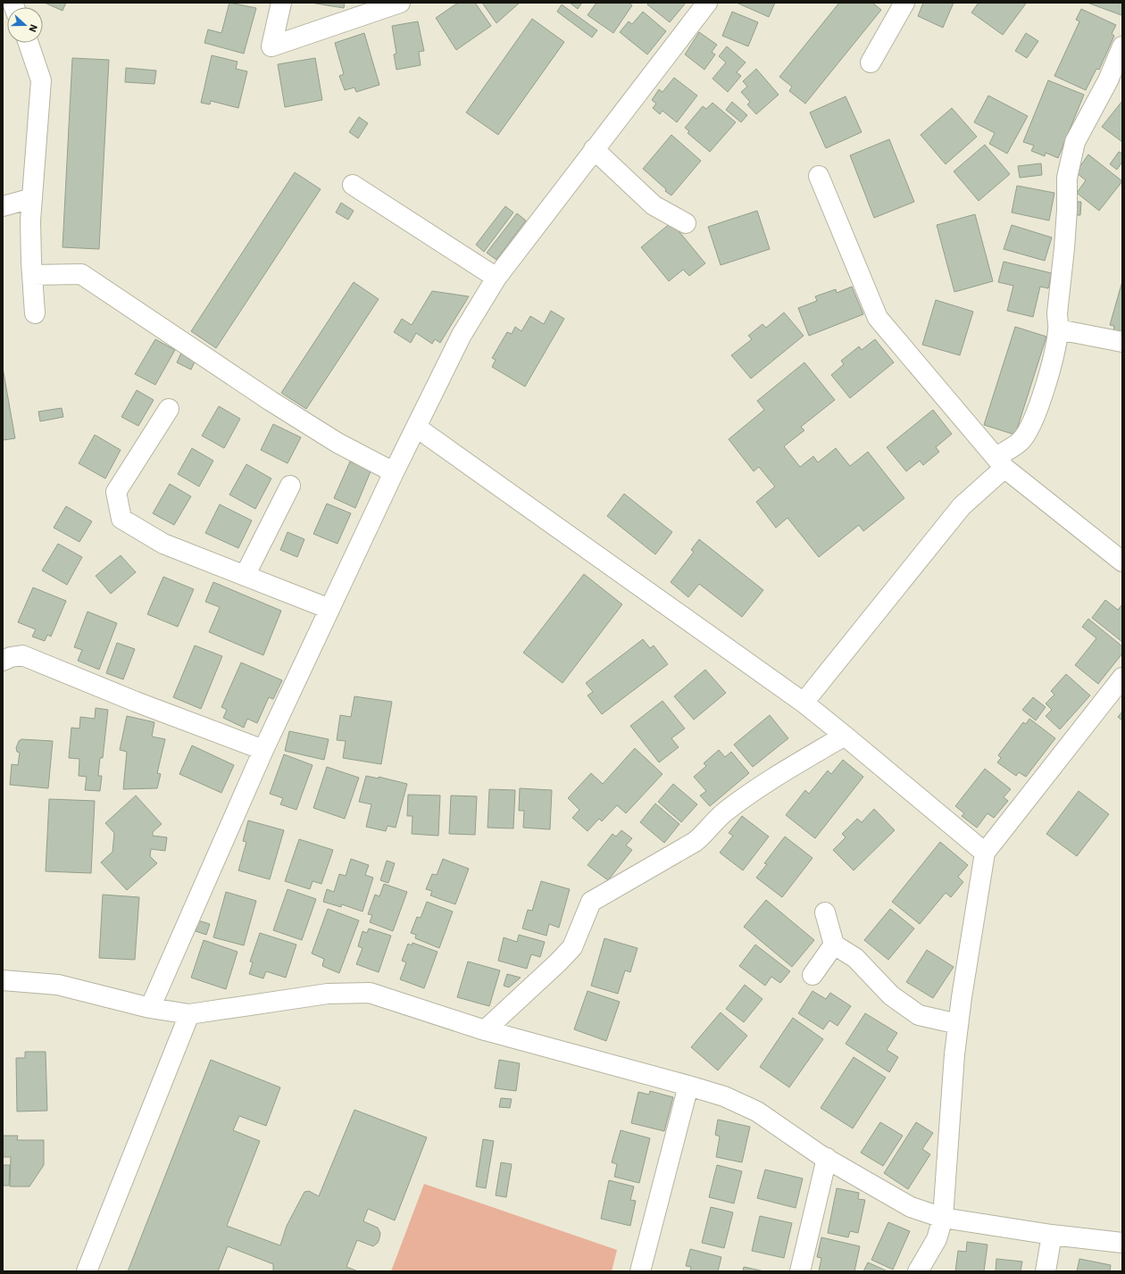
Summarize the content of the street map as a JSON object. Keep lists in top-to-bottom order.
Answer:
{
  "north": "right"
}
